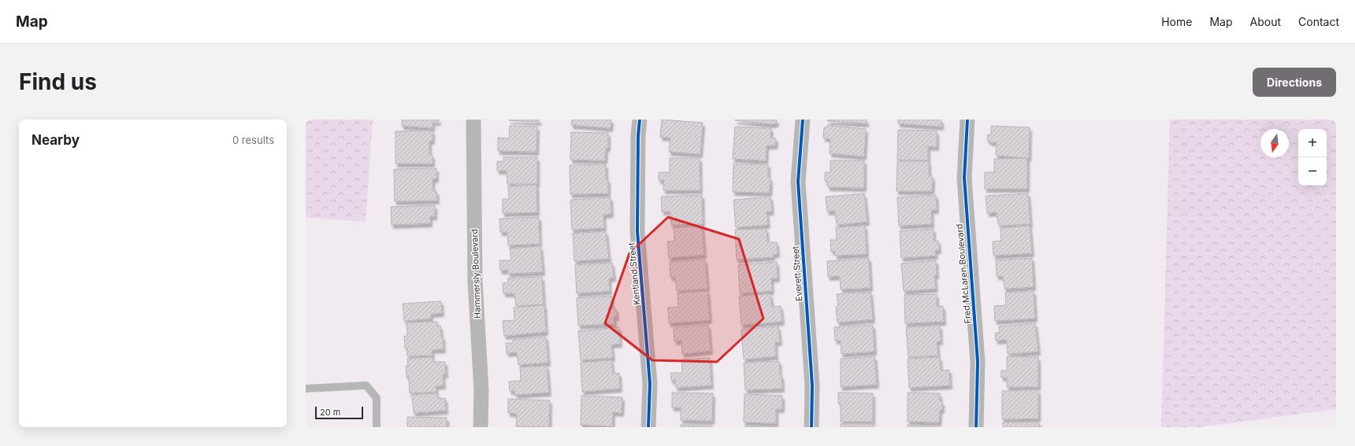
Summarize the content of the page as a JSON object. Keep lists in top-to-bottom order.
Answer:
{
  "streets": {
    "street": [
      "Hammersly Boulevard",
      "Kentland Street",
      "Everett Street",
      "Fred McLaren Boulevard"
    ]
  },
  "scale_bar": "20 m",
  "north": "bottom",
  "page": {
    "header": "Map",
    "nav": [
      "Home",
      "Map",
      "About",
      "Contact"
    ],
    "buttons": "Directions",
    "title": "Find us",
    "heading": ["Nearby", "0 results"],
    "map_buttons": ["+", "−"],
    "scale": "20 m"
  }
}
